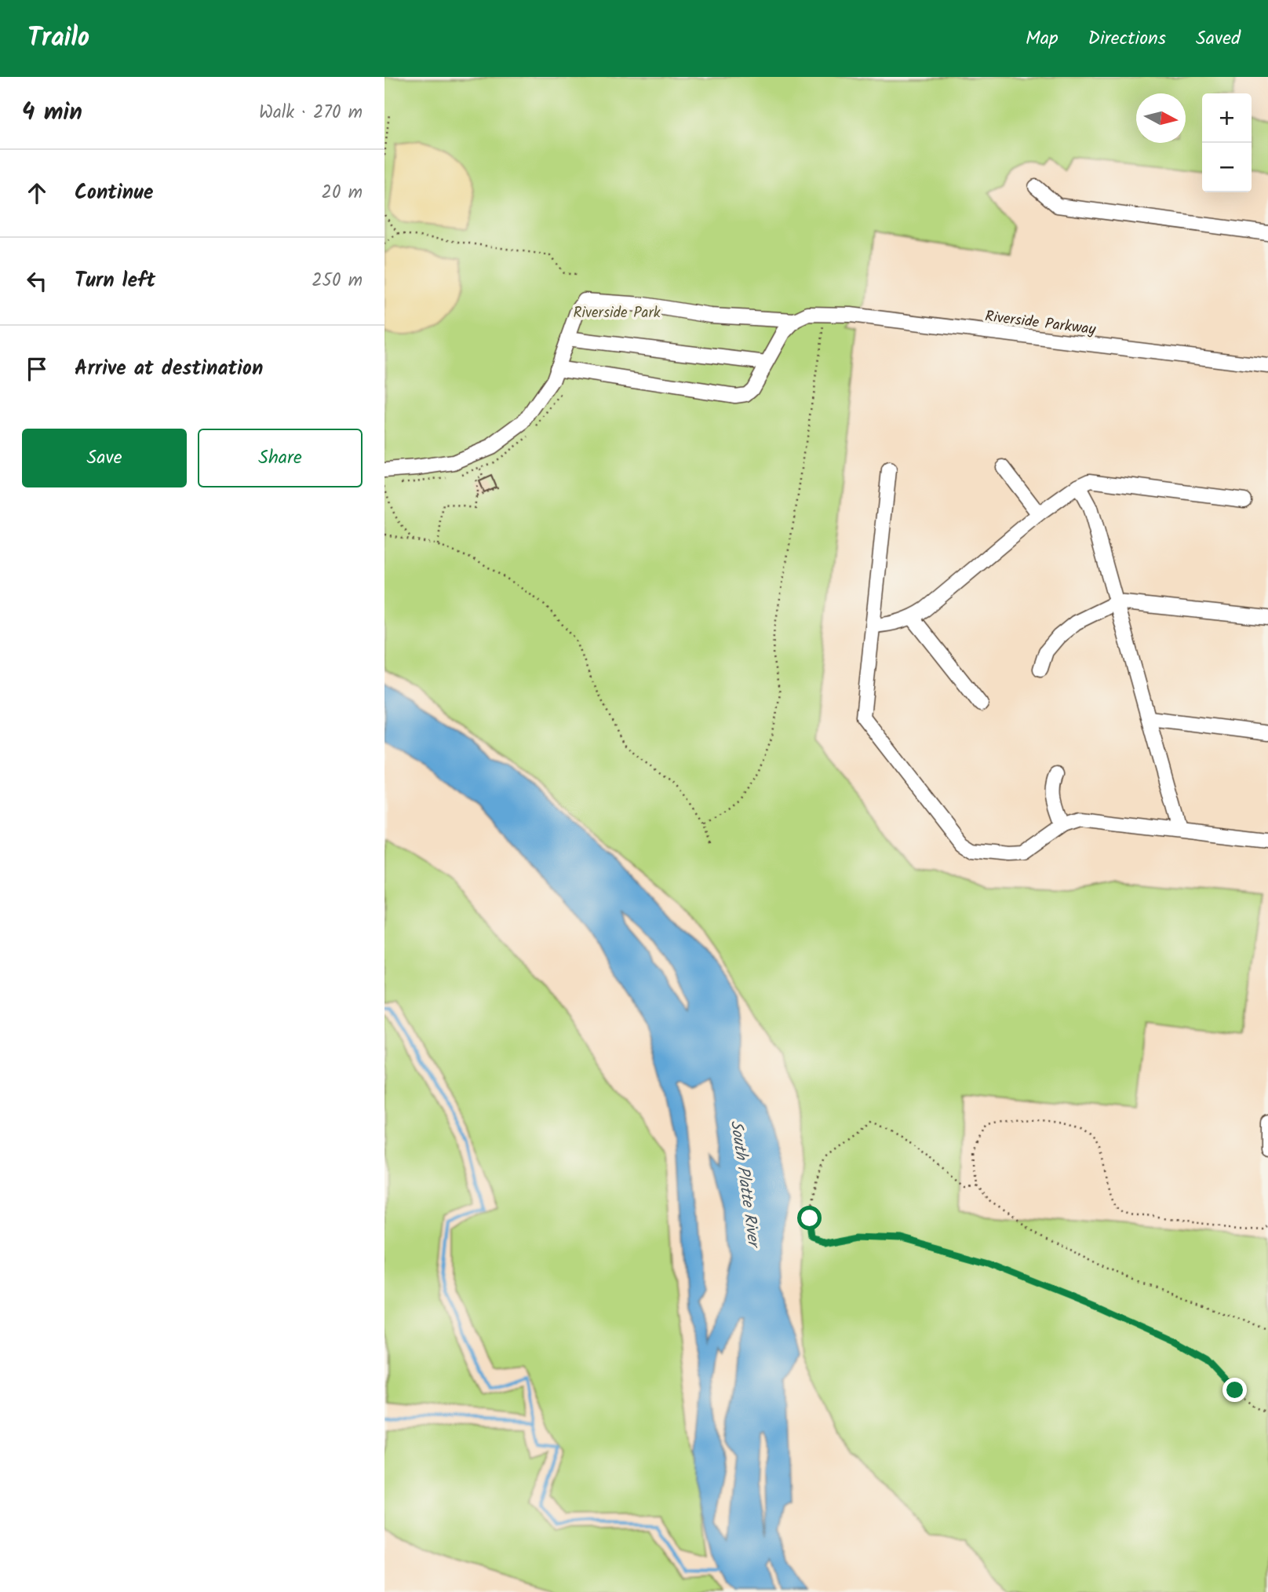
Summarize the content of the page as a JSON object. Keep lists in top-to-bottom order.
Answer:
{
  "streets": {
    "street": ["Riverside Parkway"]
  },
  "water": ["South Platte River"],
  "parks": ["Riverside Park"],
  "north": "right",
  "page": {
    "header": "Trailo",
    "nav": ["Map", "Directions", "Saved"],
    "heading": ["4 min", "Walk · 270 m"],
    "map_buttons": ["+", "−"],
    "list": [
      ["Continue", "20 m"],
      ["Turn left", "250 m"],
      "Arrive at destination"
    ],
    "buttons": ["Save", "Share"]
  }
}
